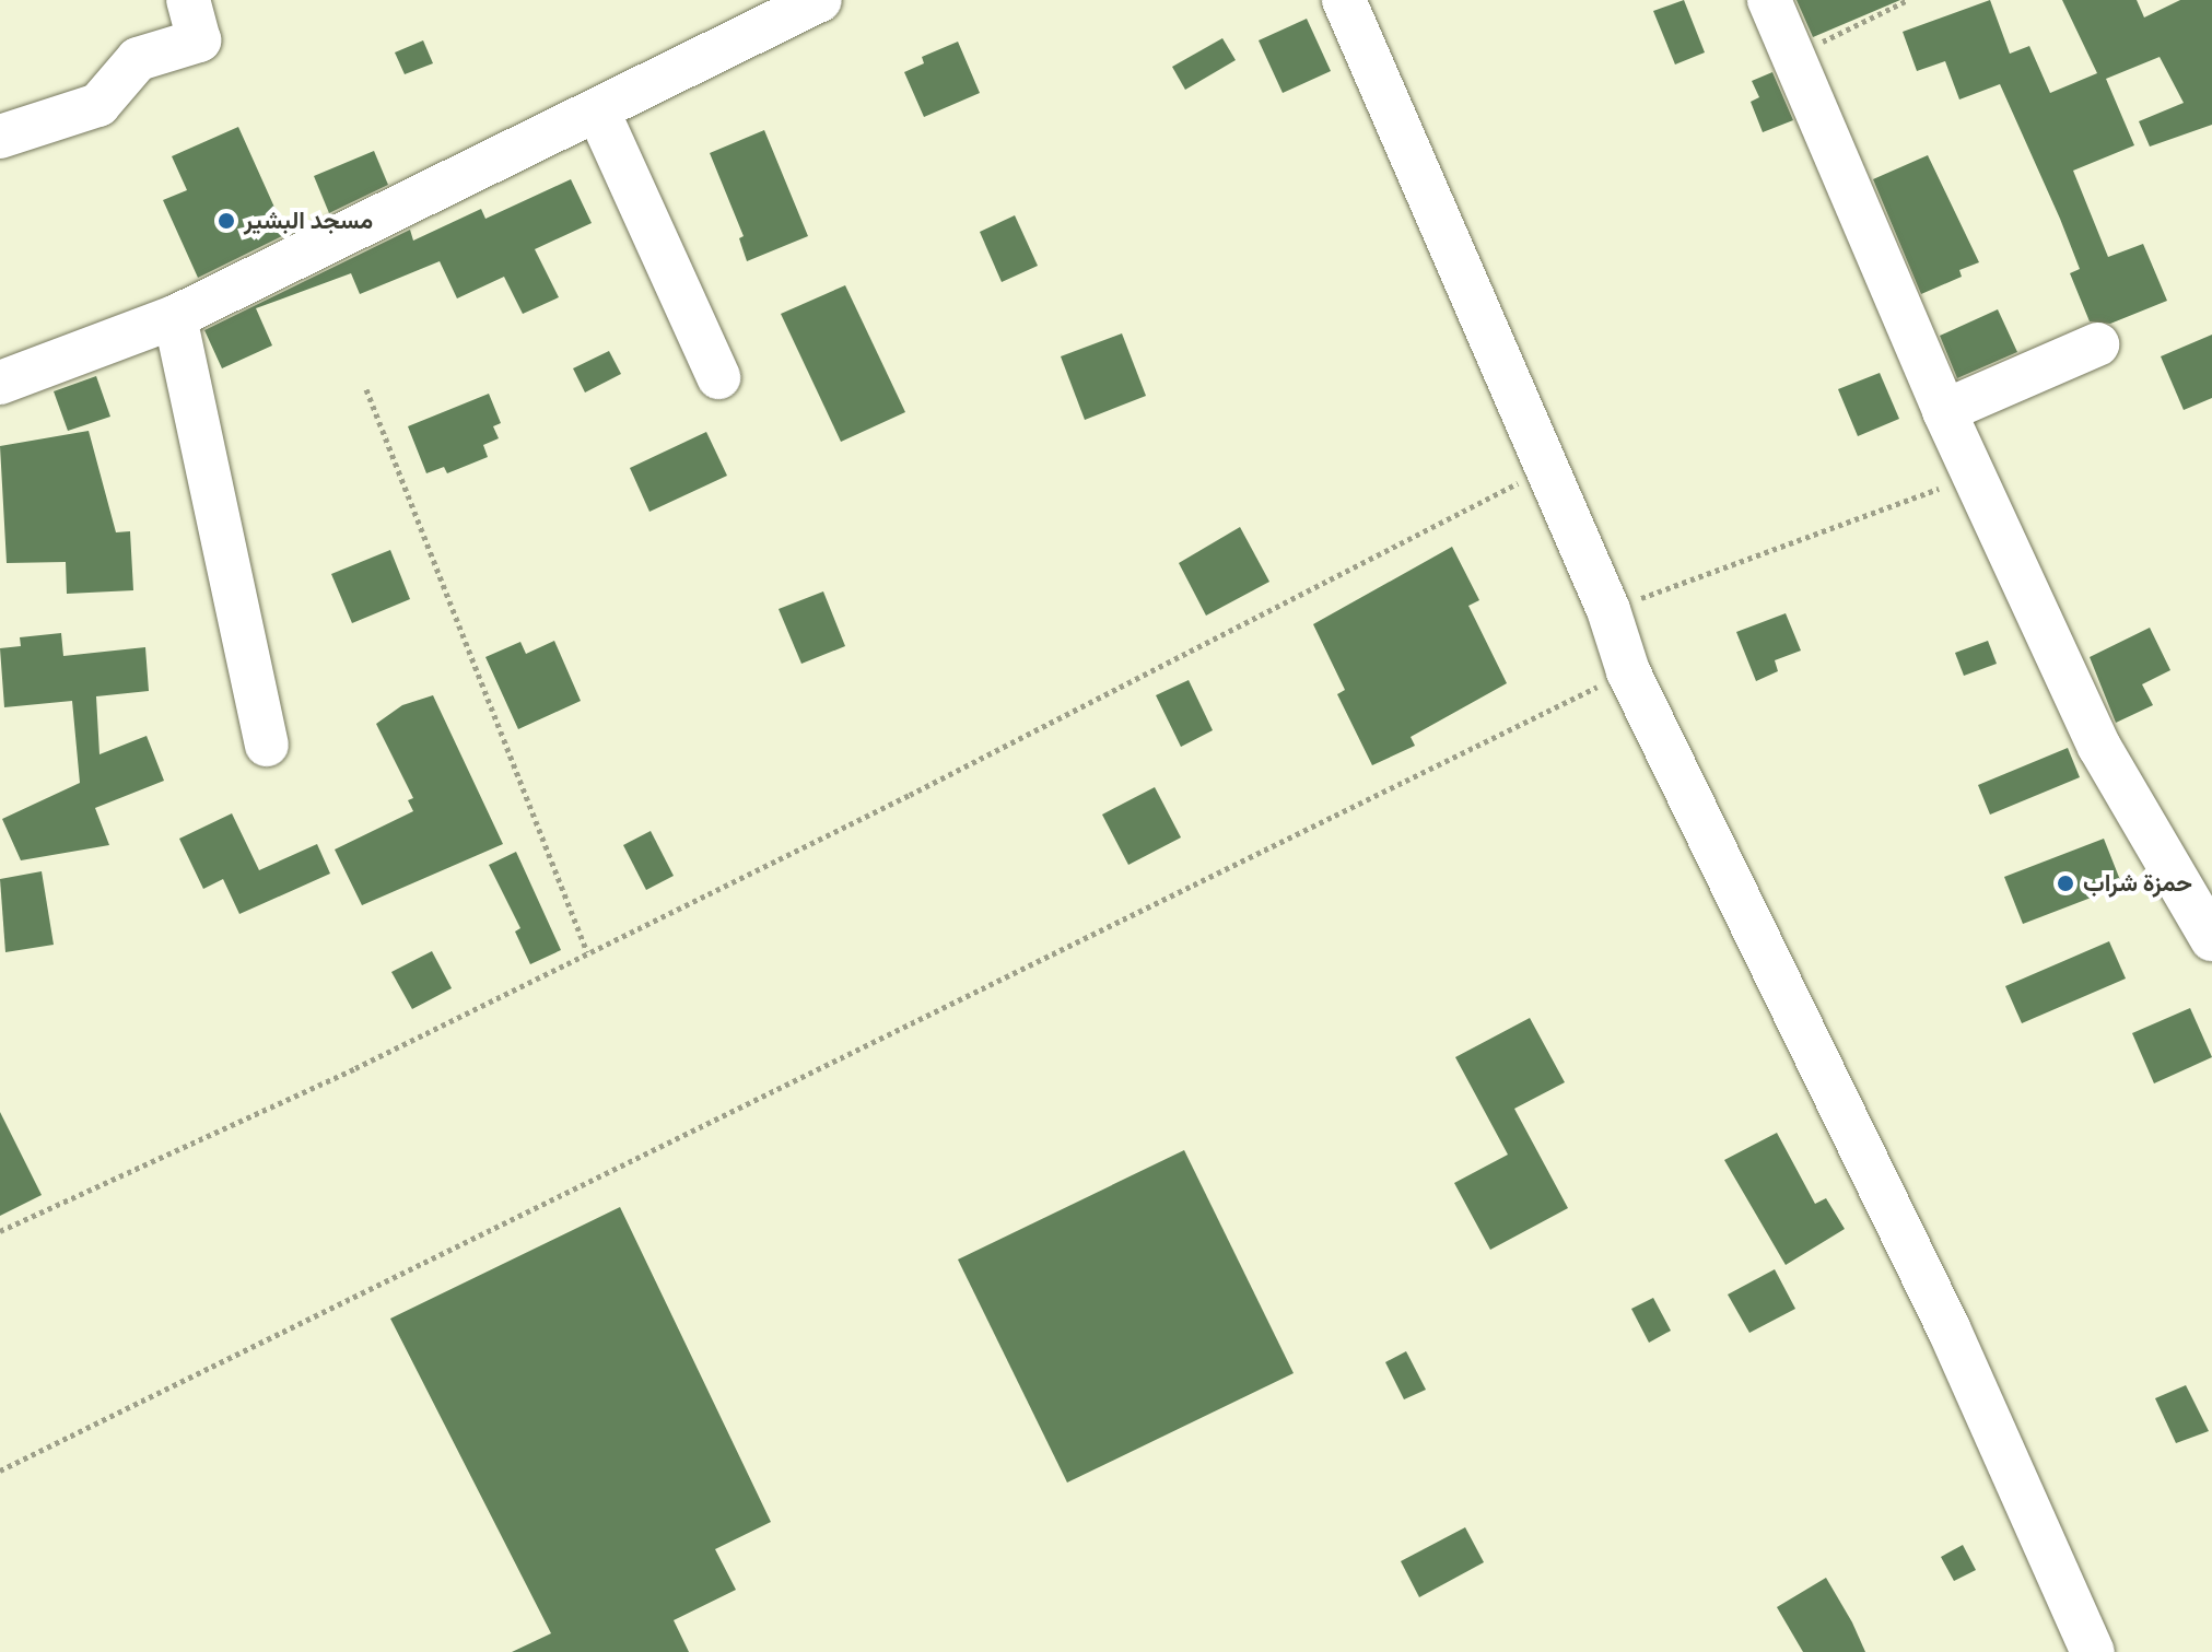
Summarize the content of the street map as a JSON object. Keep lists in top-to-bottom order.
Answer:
{
  "places": ["مسجد البشير", "حمزة شراب"]
}
